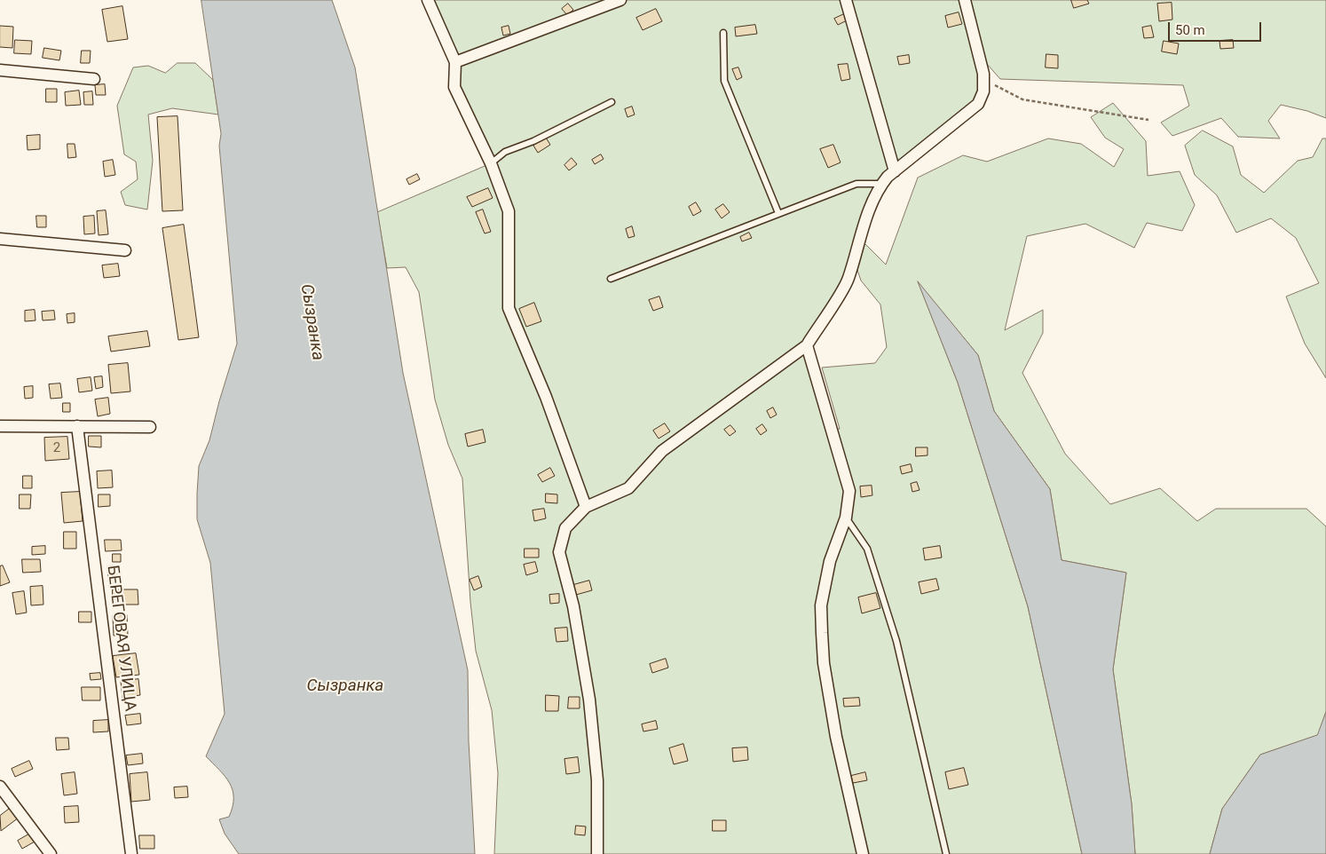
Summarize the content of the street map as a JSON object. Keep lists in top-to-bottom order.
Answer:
{
  "streets": {
    "street": ["БЕРЕГОВАЯ УЛИЦА"]
  },
  "water": ["Сызранка"],
  "house_numbers": ["2"],
  "scale_bar": "50 m"
}
